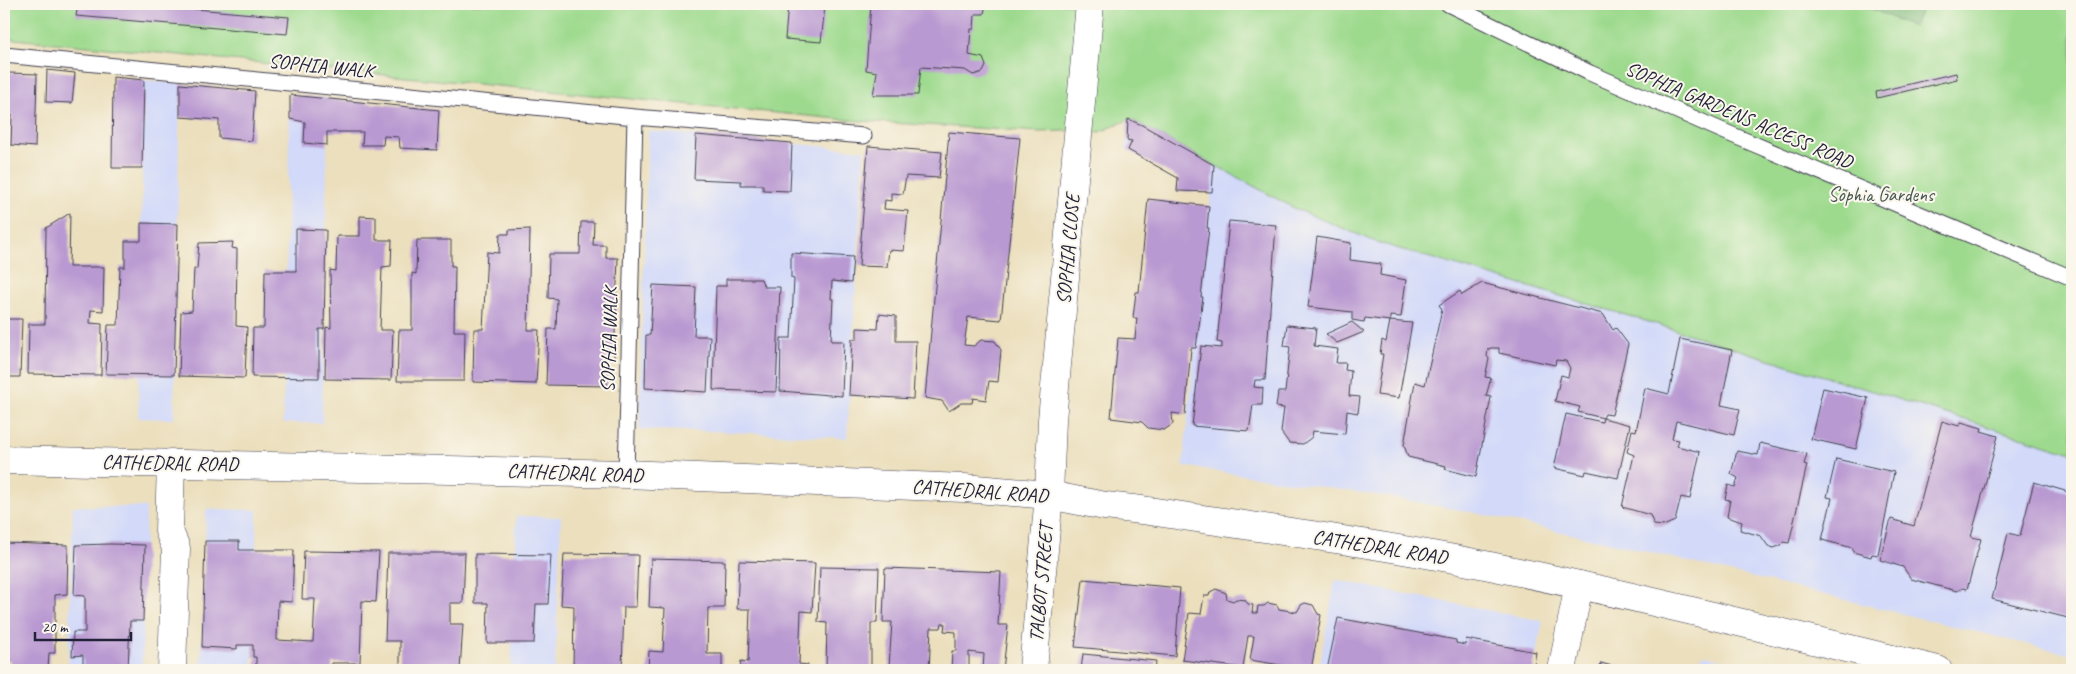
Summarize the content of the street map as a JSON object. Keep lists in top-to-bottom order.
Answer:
{
  "streets": {
    "main road": ["SOPHIA CLOSE", "CATHEDRAL ROAD", "TALBOT STREET"],
    "lane": ["SOPHIA WALK", "SOPHIA GARDENS ACCESS ROAD"]
  },
  "crossings": [
    ["SOPHIA WALK", "CATHEDRAL ROAD"],
    ["SOPHIA CLOSE", "CATHEDRAL ROAD"],
    ["SOPHIA CLOSE", "TALBOT STREET"],
    ["CATHEDRAL ROAD", "TALBOT STREET"]
  ],
  "parks": ["Sophia Gardens"],
  "scale_bar": "20 m"
}
